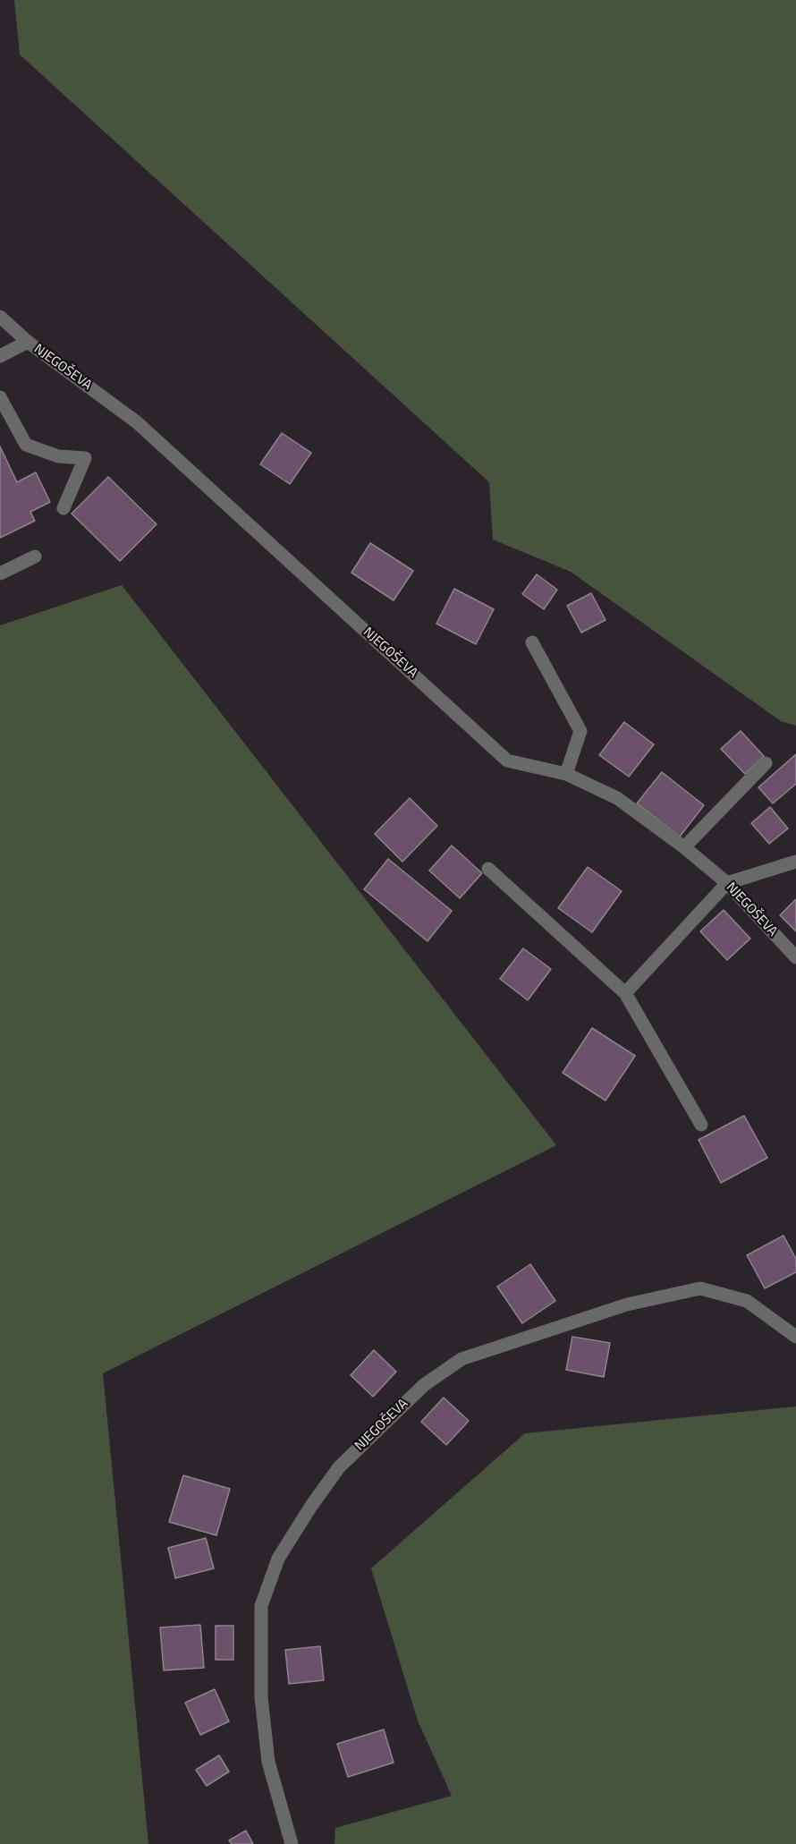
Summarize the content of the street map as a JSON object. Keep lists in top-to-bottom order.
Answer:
{
  "streets": {
    "street": ["NJEGOŠEVA"]
  }
}
